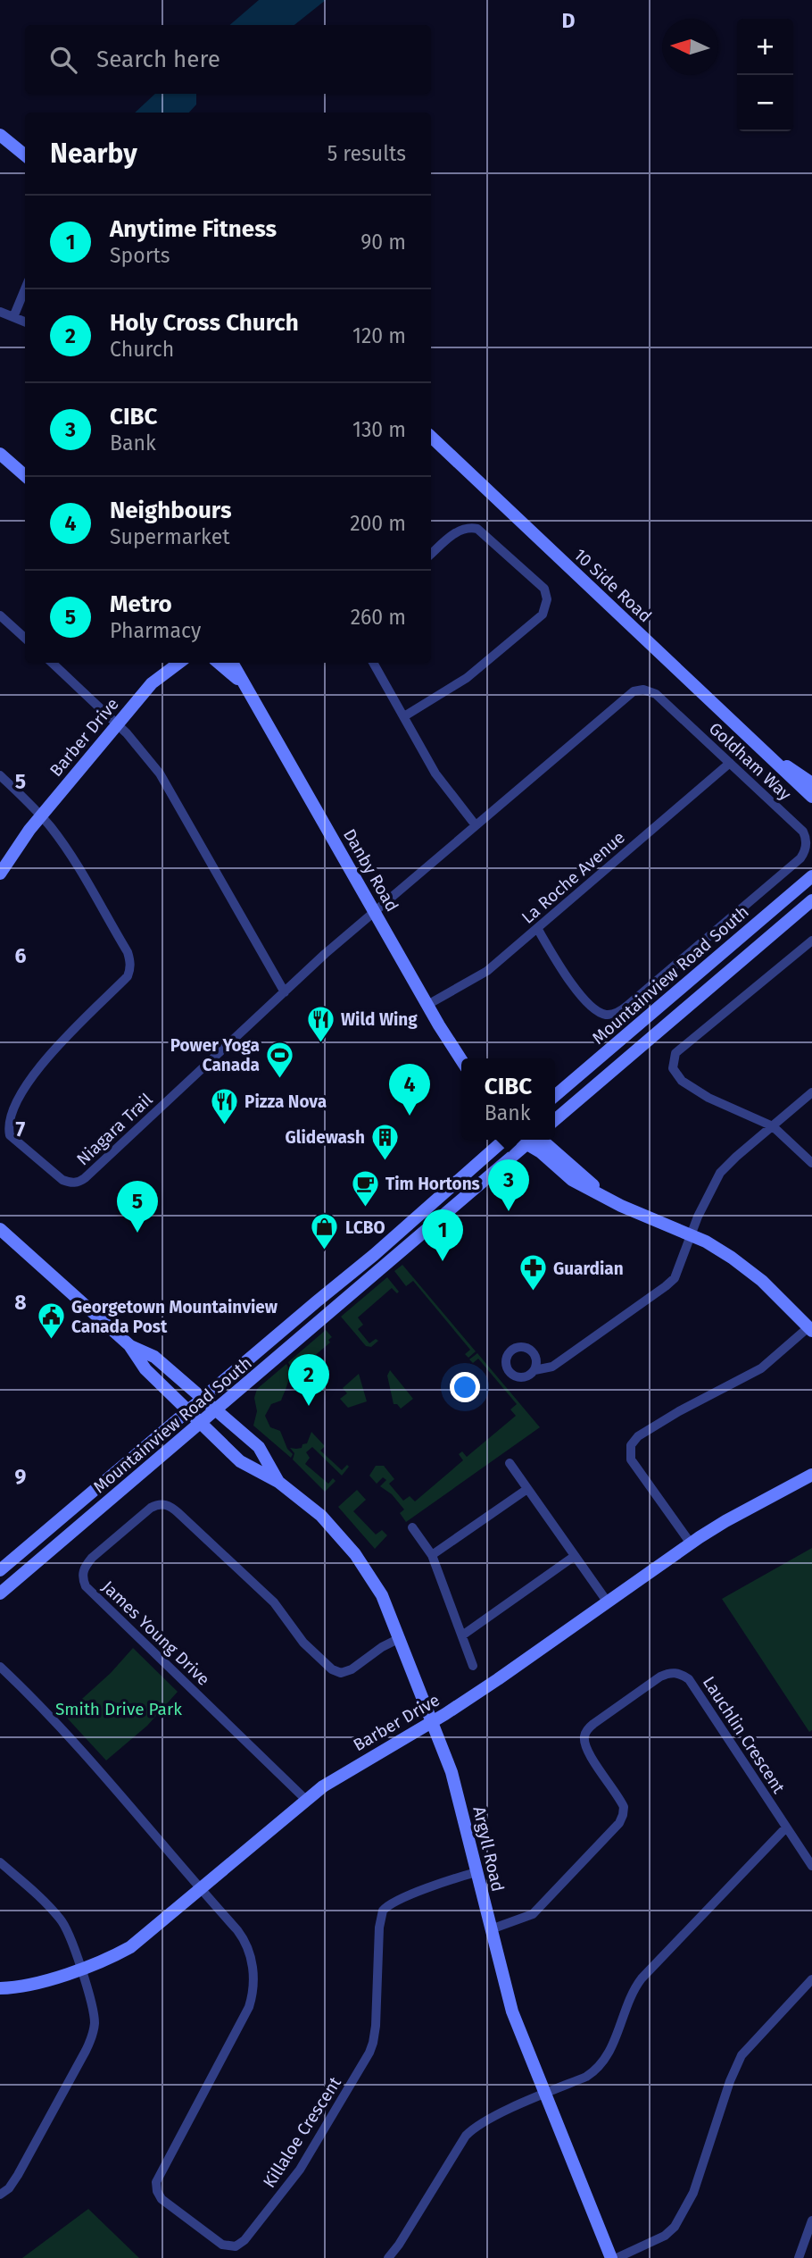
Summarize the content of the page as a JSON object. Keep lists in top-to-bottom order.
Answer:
{
  "streets": {
    "street": [
      "10 Side Road",
      "Barber Drive",
      "Goldham Way",
      "Danby Road",
      "La Roche Avenue",
      "Mountainview Road South",
      "Niagara Trail",
      "James Young Drive",
      "Lauchlin Crescent",
      "Argyll Road",
      "Killaloe Crescent"
    ]
  },
  "crossings": [
    ["Barber Drive", "Niagara Trail"],
    ["Barber Drive", "James Young Drive"],
    ["Barber Drive", "Argyll Road"],
    ["Barber Drive", "Killaloe Crescent"],
    ["Goldham Way", "Danby Road"],
    ["Goldham Way", "La Roche Avenue"],
    ["Goldham Way", "Niagara Trail"],
    ["Danby Road", "La Roche Avenue"],
    ["Danby Road", "Niagara Trail"],
    ["Mountainview Road South", "Argyll Road"],
    ["James Young Drive", "Argyll Road"],
    ["Lauchlin Crescent", "Argyll Road"],
    ["Argyll Road", "Killaloe Crescent"]
  ],
  "parks": ["Smith Drive Park"],
  "places": {
    "restaurant": ["Wild Wing", "Pizza Nova"],
    "sports": ["Power Yoga Canada"],
    "building": ["Glidewash"],
    "cafe": ["Tim Hortons"],
    "shop": ["LCBO"],
    "pharmacy": ["Guardian"],
    "public building": ["Georgetown Mountainview Canada Post"]
  },
  "north": "left",
  "page": {
    "map_buttons": ["+", "−"],
    "search": "Search here",
    "heading": ["Nearby", "5 results"],
    "list": [
      {
        "mark": "1",
        "name": "Anytime Fitness",
        "note": "Sports",
        "value": "90 m"
      },
      {
        "mark": "2",
        "name": "Holy Cross Church",
        "note": "Church",
        "value": "120 m"
      },
      {
        "mark": "3",
        "name": "CIBC",
        "note": "Bank",
        "value": "130 m"
      },
      {
        "mark": "4",
        "name": "Neighbours",
        "note": "Supermarket",
        "value": "200 m"
      },
      {
        "mark": "5",
        "name": "Metro",
        "note": "Pharmacy",
        "value": "260 m"
      }
    ],
    "popup": ["CIBC", "Bank"],
    "pins": [
      "4",
      "3",
      "5",
      "1",
      "2"
    ]
  },
  "grid": {
    "columns": ["D"],
    "rows": [
      "5",
      "6",
      "7",
      "8",
      "9"
    ]
  }
}
